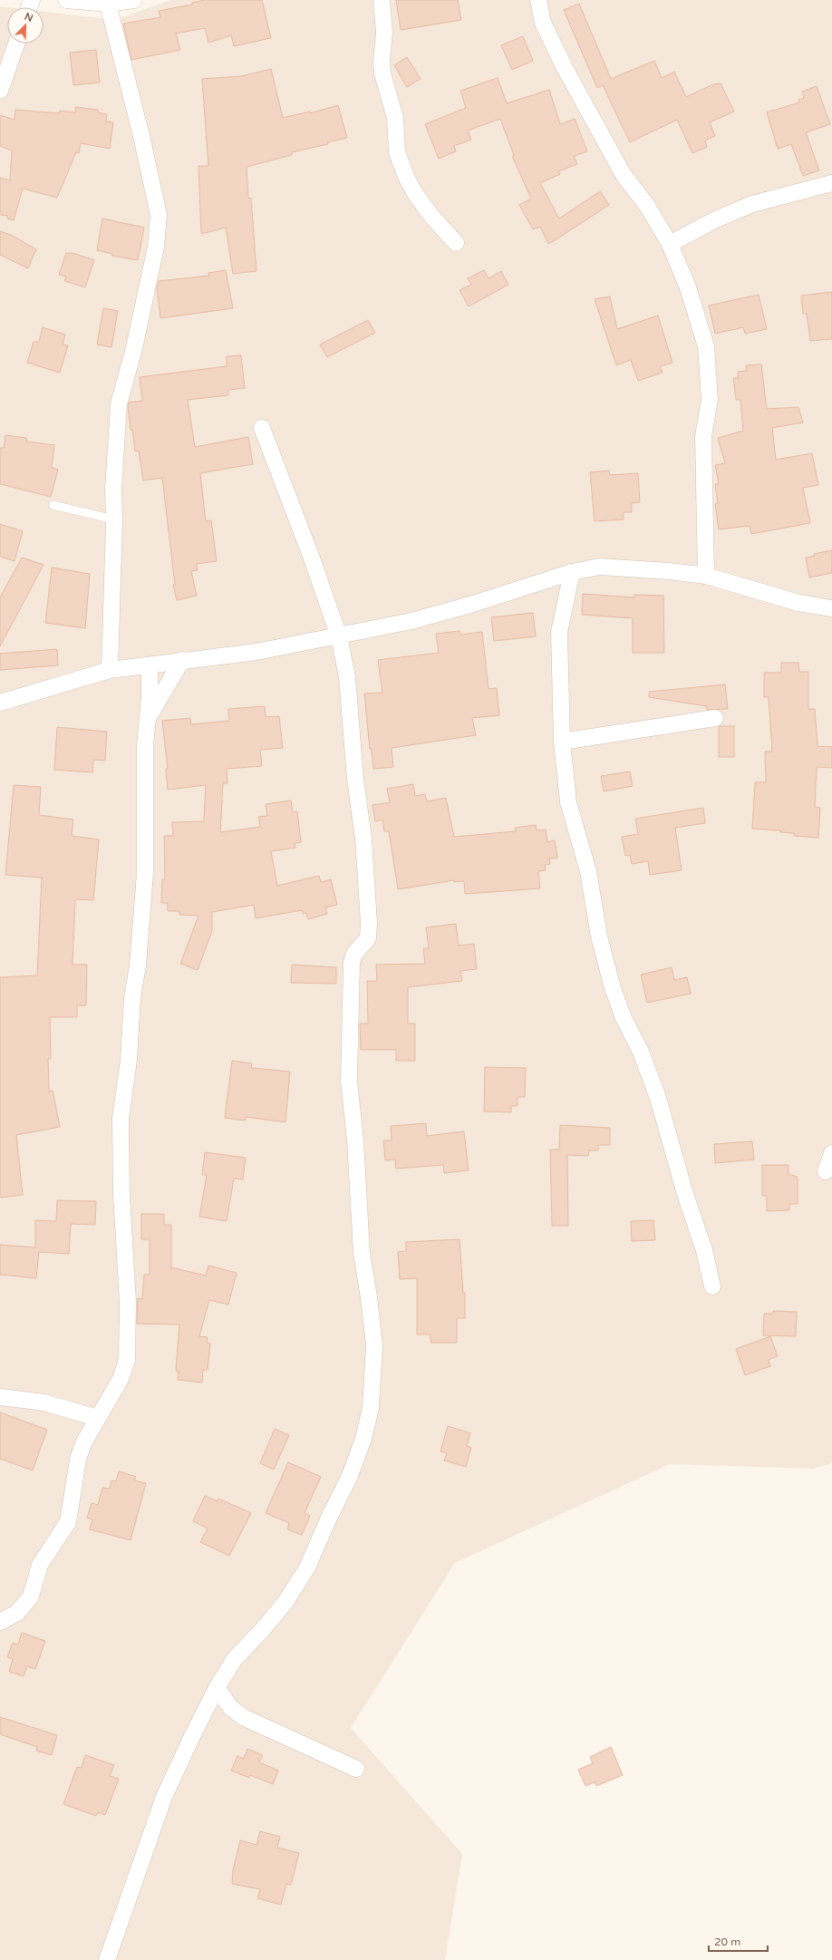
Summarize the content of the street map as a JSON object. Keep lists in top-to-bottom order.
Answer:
{
  "scale_bar": "20 m",
  "north": "top right"
}
